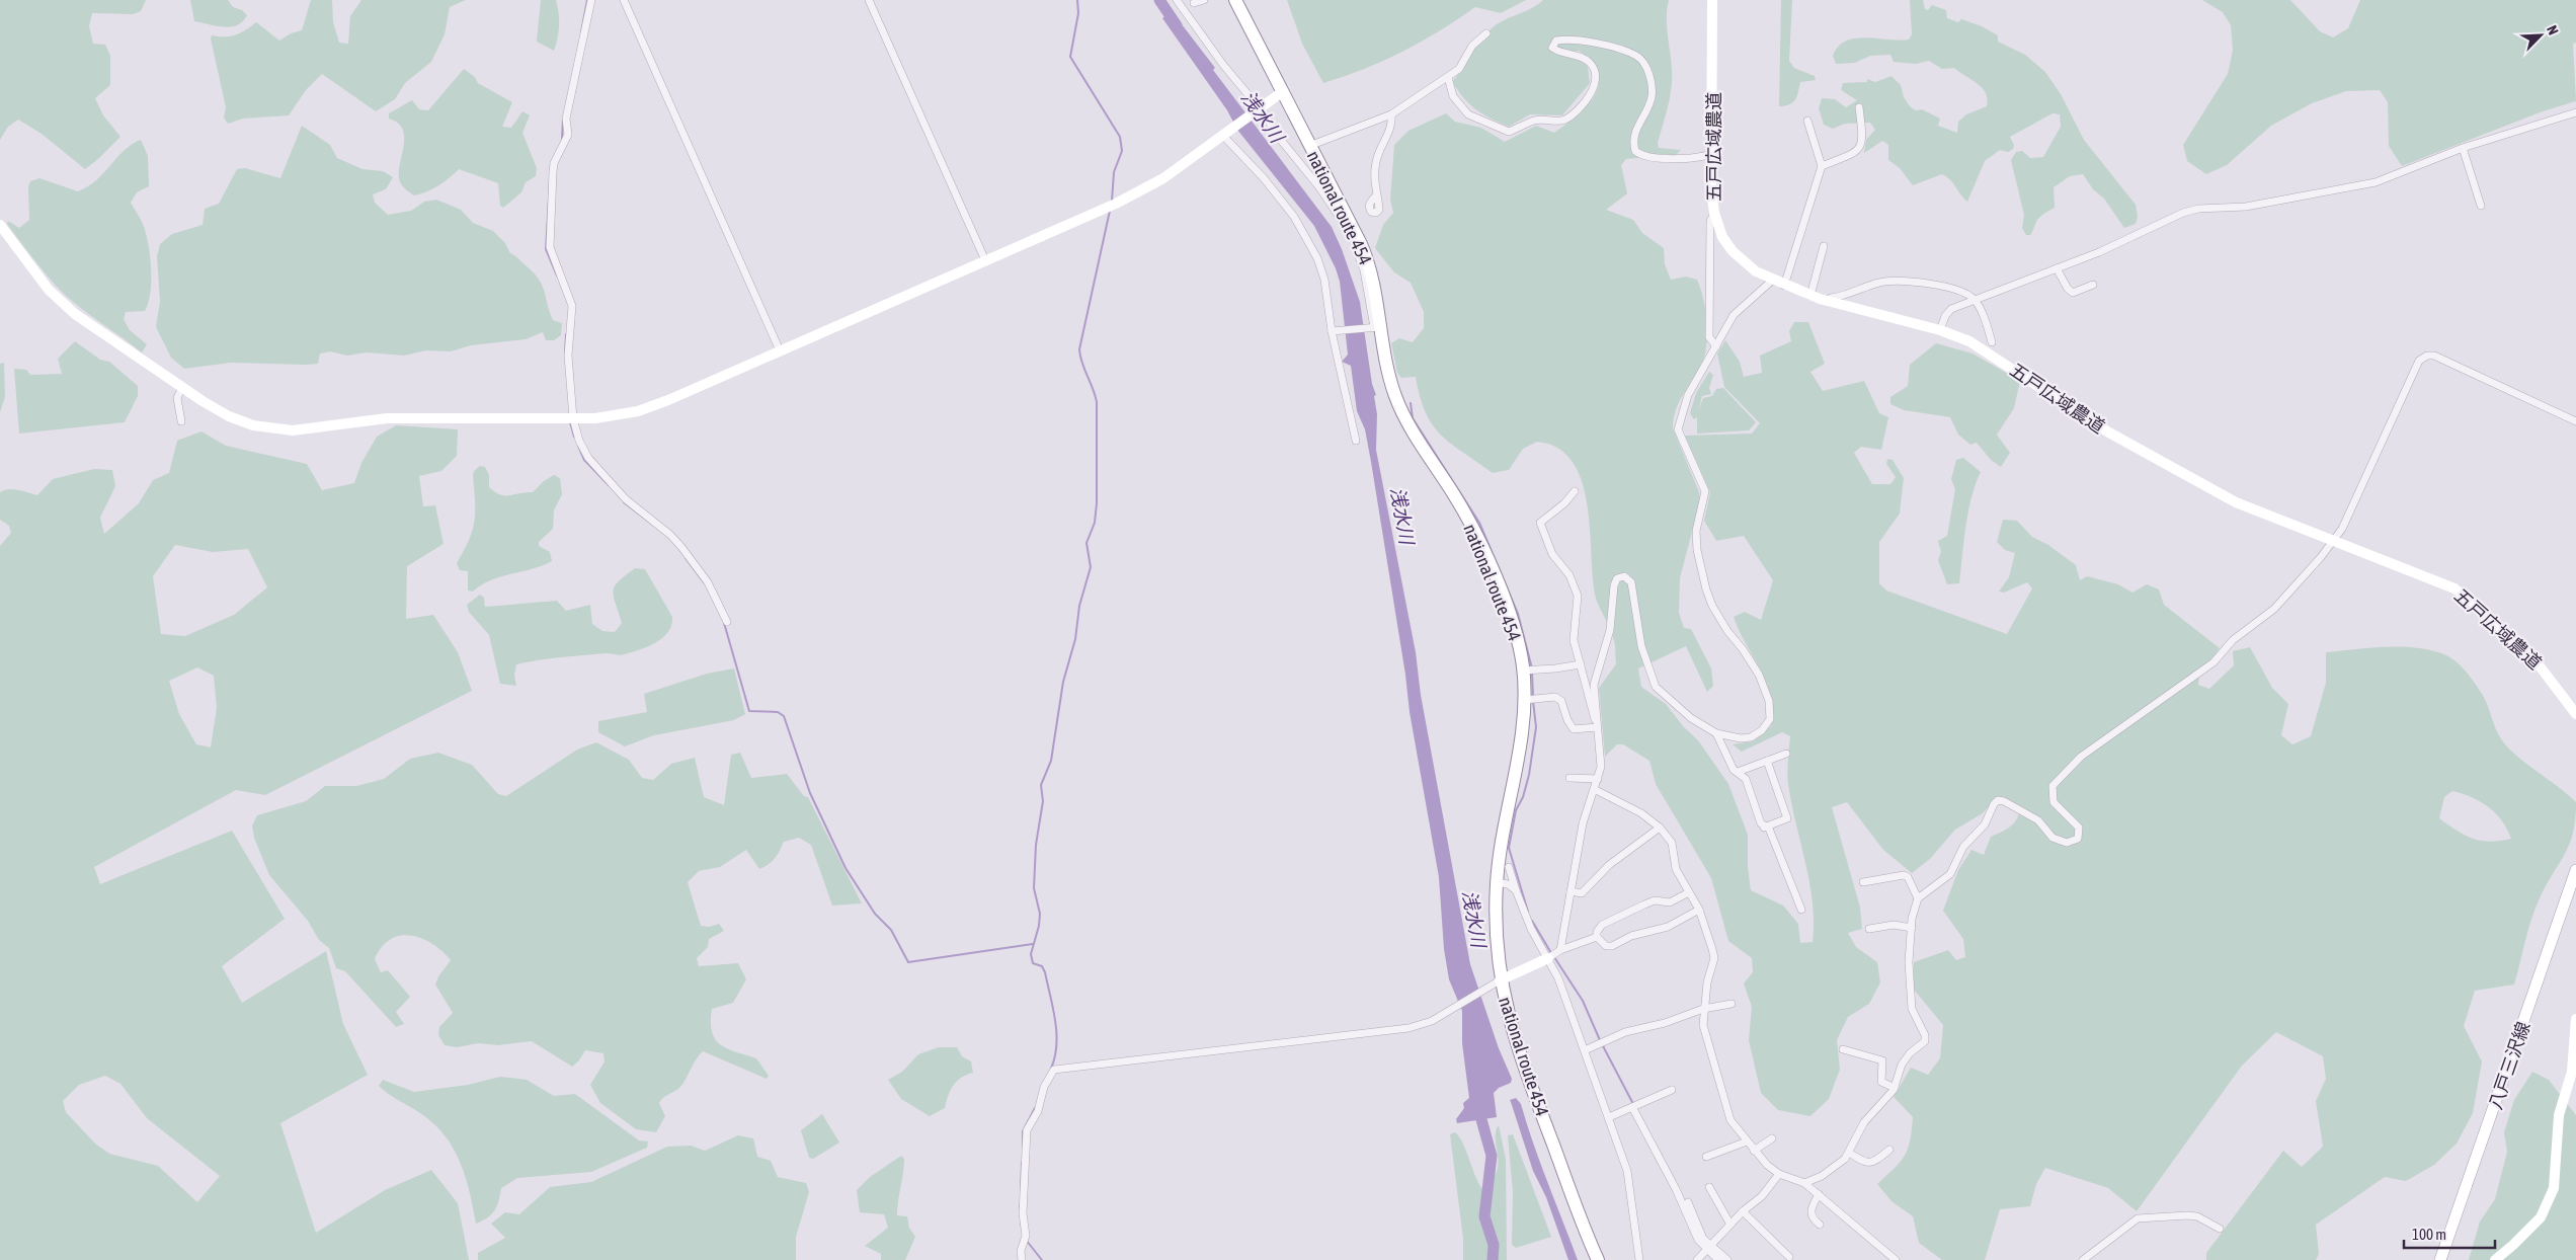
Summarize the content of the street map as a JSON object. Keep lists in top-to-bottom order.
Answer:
{
  "streets": {
    "highway": ["national route 454"],
    "main road": ["八戸三沢線"],
    "street": ["五戸広域農道"]
  },
  "water": ["浅水川"],
  "scale_bar": "100 m",
  "north": "top right"
}
